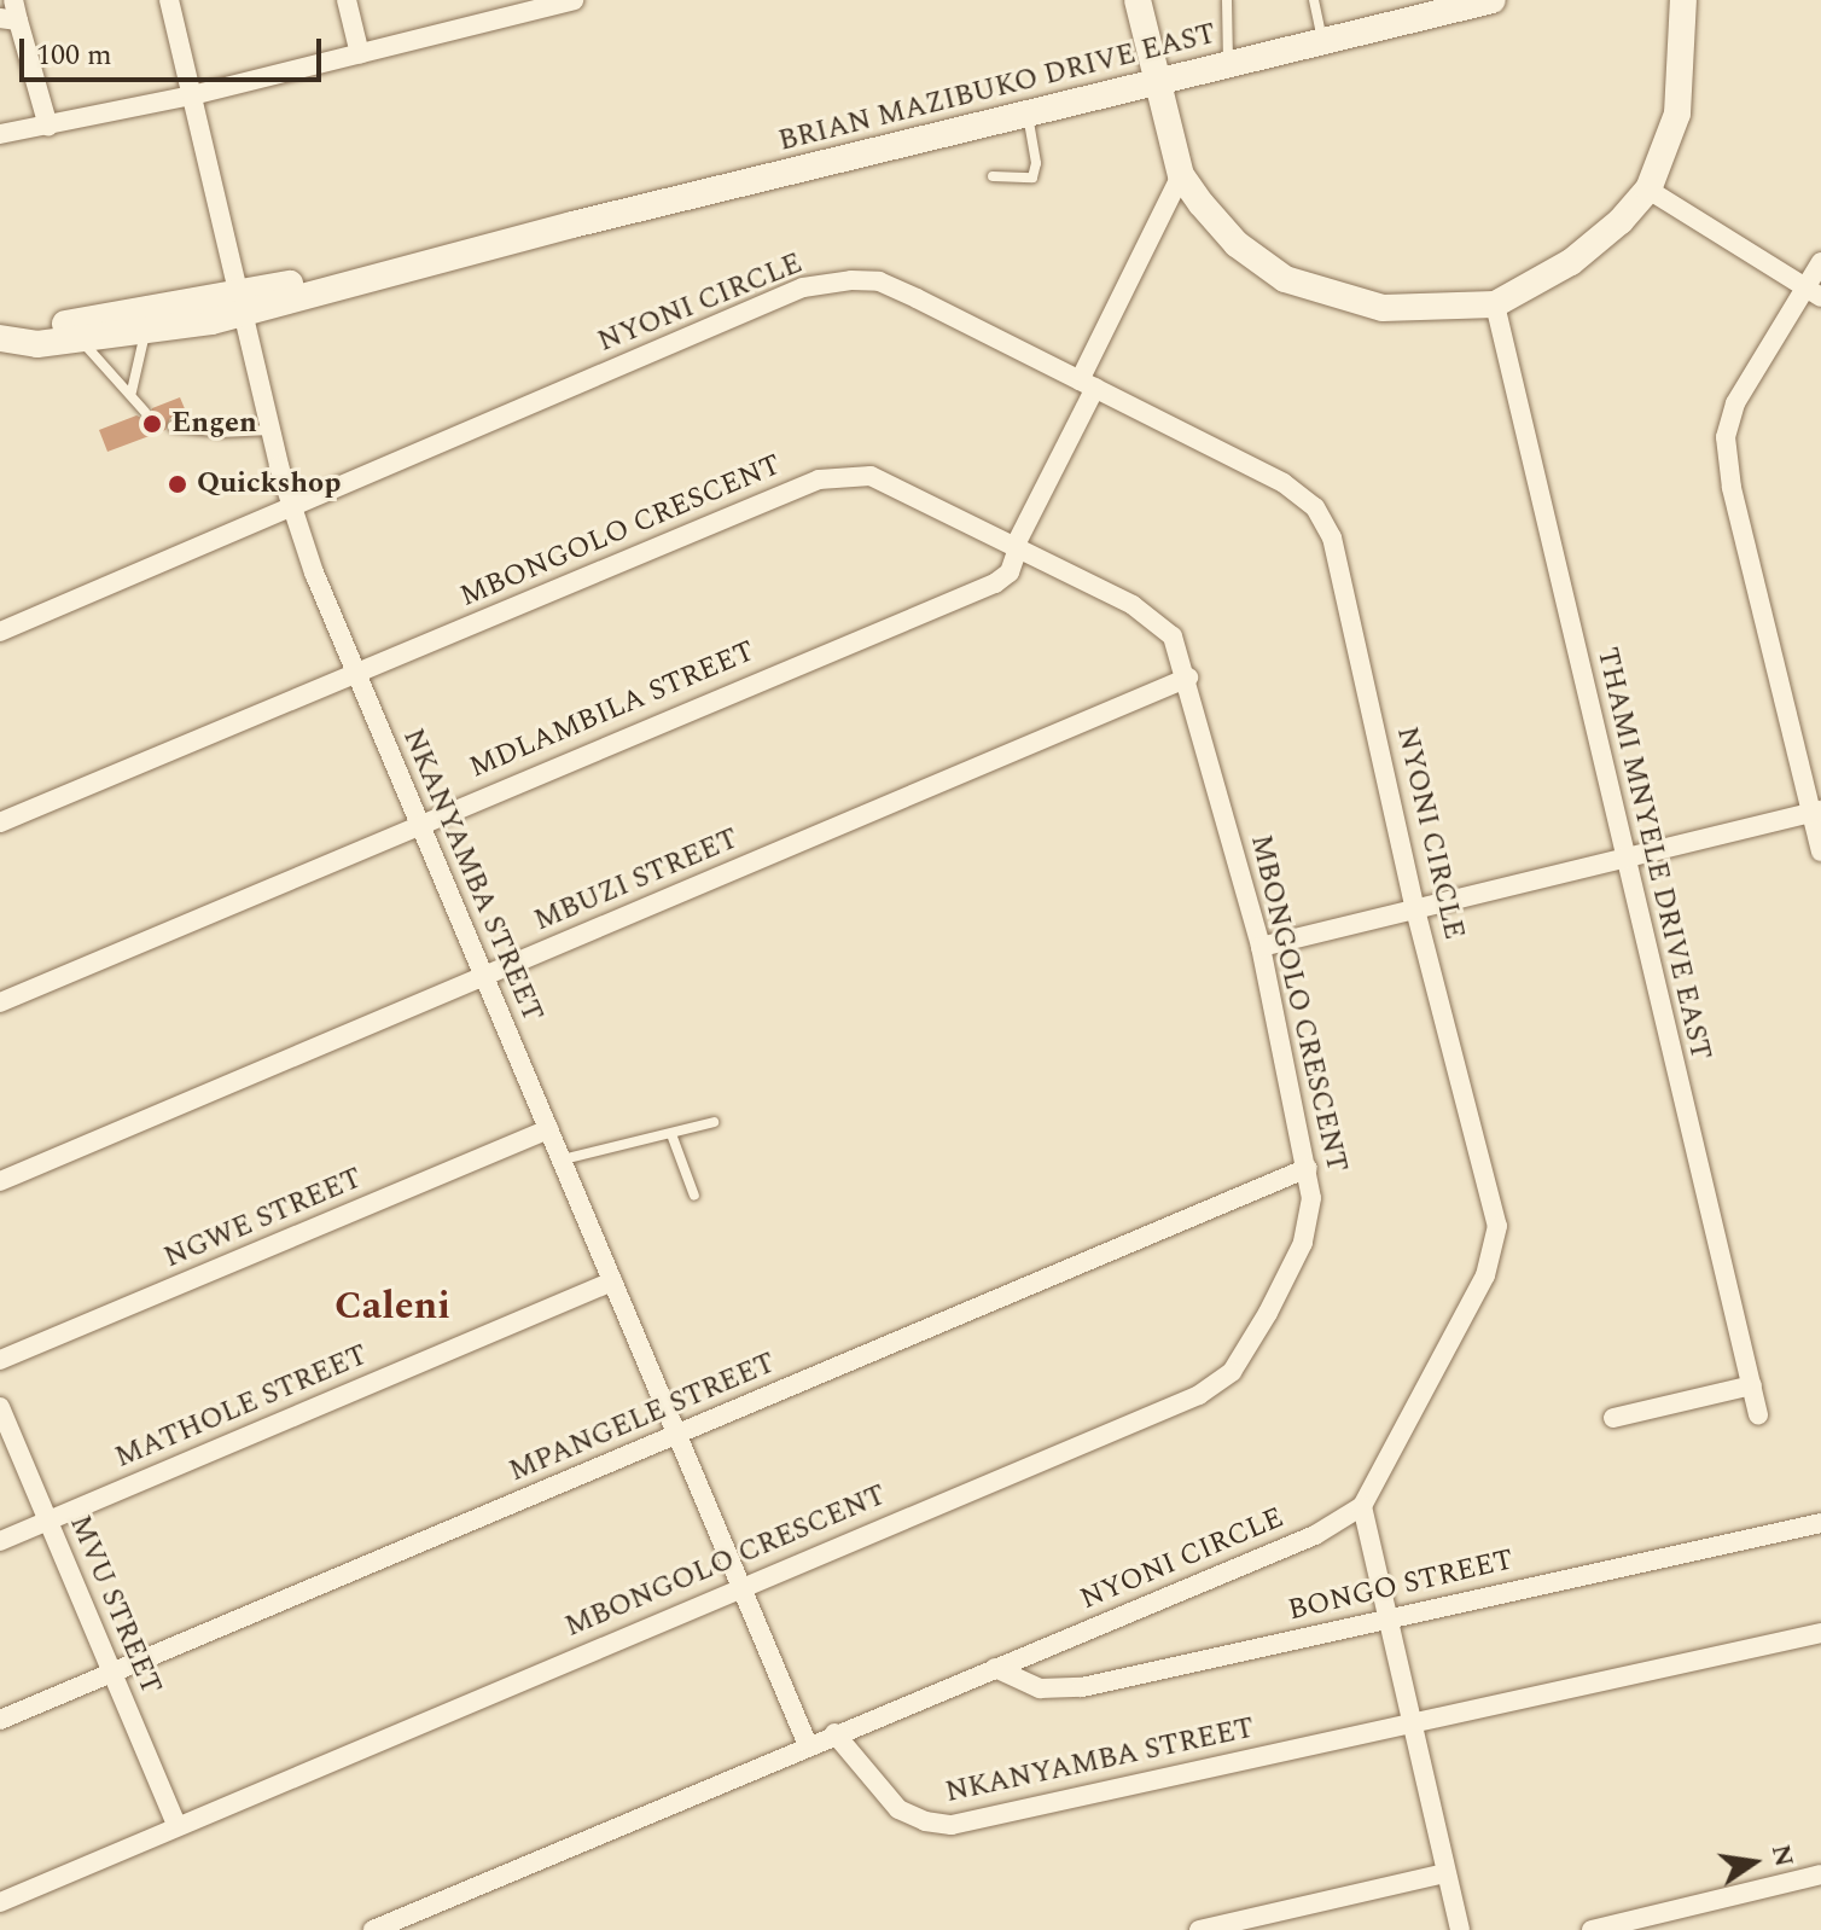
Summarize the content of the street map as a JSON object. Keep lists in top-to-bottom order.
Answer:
{
  "streets": {
    "street": [
      "BRIAN MAZIBUKO DRIVE EAST",
      "NYONI CIRCLE",
      "MBONGOLO CRESCENT",
      "MDLAMBILA STREET",
      "THAMI MNYELE DRIVE EAST",
      "NKANYAMBA STREET",
      "MBUZI STREET",
      "NGWE STREET",
      "MATHOLE STREET",
      "MPANGELE STREET",
      "BONGO STREET",
      "MVU STREET"
    ]
  },
  "crossings": [
    ["BRIAN MAZIBUKO DRIVE EAST", "NKANYAMBA STREET"],
    ["NYONI CIRCLE", "NKANYAMBA STREET"],
    ["NYONI CIRCLE", "BONGO STREET"],
    ["MBONGOLO CRESCENT", "MDLAMBILA STREET"],
    ["MBONGOLO CRESCENT", "NKANYAMBA STREET"],
    ["MBONGOLO CRESCENT", "MBUZI STREET"],
    ["MBONGOLO CRESCENT", "MPANGELE STREET"],
    ["MBONGOLO CRESCENT", "MVU STREET"],
    ["MDLAMBILA STREET", "NKANYAMBA STREET"],
    ["NKANYAMBA STREET", "MBUZI STREET"],
    ["NKANYAMBA STREET", "NGWE STREET"],
    ["NKANYAMBA STREET", "MATHOLE STREET"],
    ["NKANYAMBA STREET", "MPANGELE STREET"],
    ["MATHOLE STREET", "MVU STREET"],
    ["MPANGELE STREET", "MVU STREET"]
  ],
  "districts": ["Caleni"],
  "places": ["Engen", "Quickshop"],
  "scale_bar": "100 m",
  "north": "right"
}
